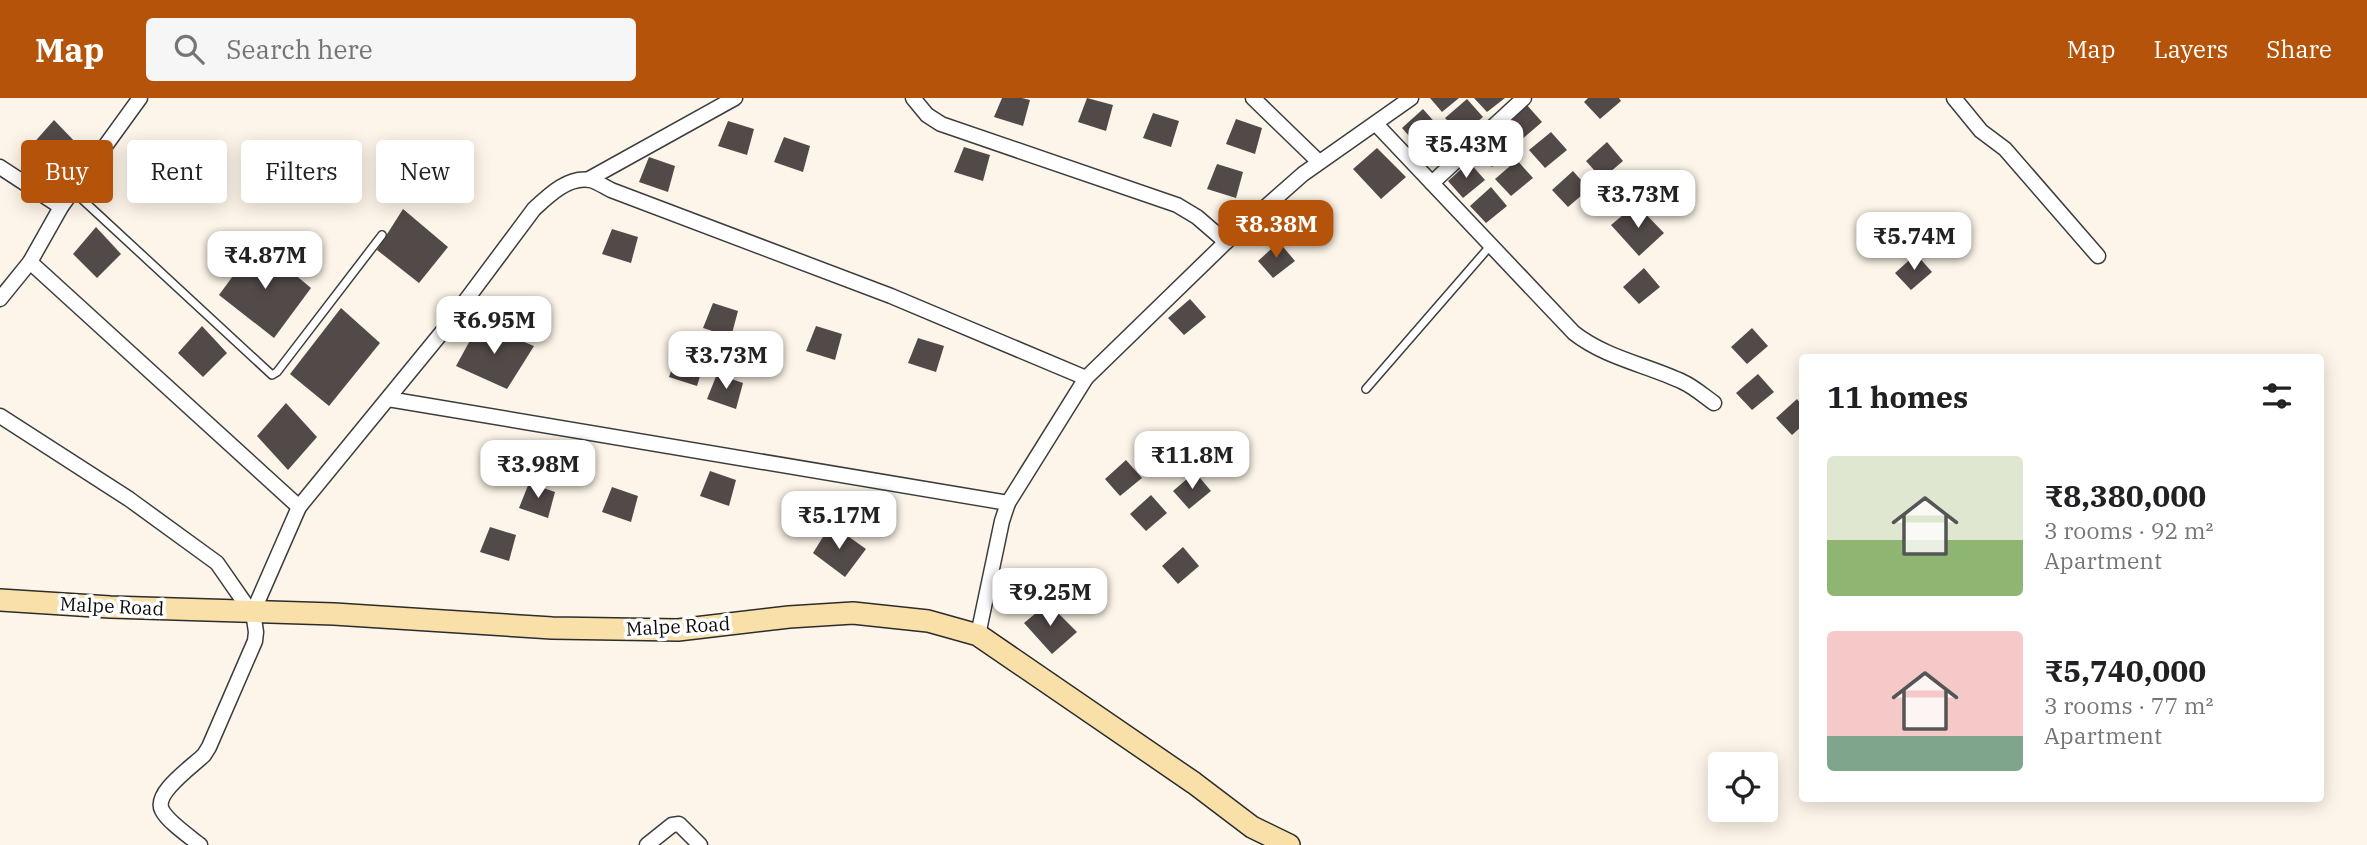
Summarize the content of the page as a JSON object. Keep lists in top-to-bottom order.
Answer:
{
  "streets": {
    "street": ["Malpe Road"]
  },
  "page": {
    "header": "Map",
    "search": "Search here",
    "nav": ["Map", "Layers", "Share"],
    "price": [
      "₹5.43M",
      "₹3.73M",
      "₹8.38M",
      "₹5.74M",
      "₹4.87M",
      "₹6.95M",
      "₹3.73M",
      "₹11.8M",
      "₹3.98M",
      "₹5.17M",
      "₹9.25M"
    ],
    "chip": [
      "Buy",
      "Rent",
      "Filters",
      "New"
    ],
    "heading": "11 homes",
    "list": [
      {
        "name": "₹8,380,000",
        "note": "3 rooms · 92 m² · Apartment"
      },
      {
        "name": "₹5,740,000",
        "note": "3 rooms · 77 m² · Apartment"
      }
    ]
  }
}
